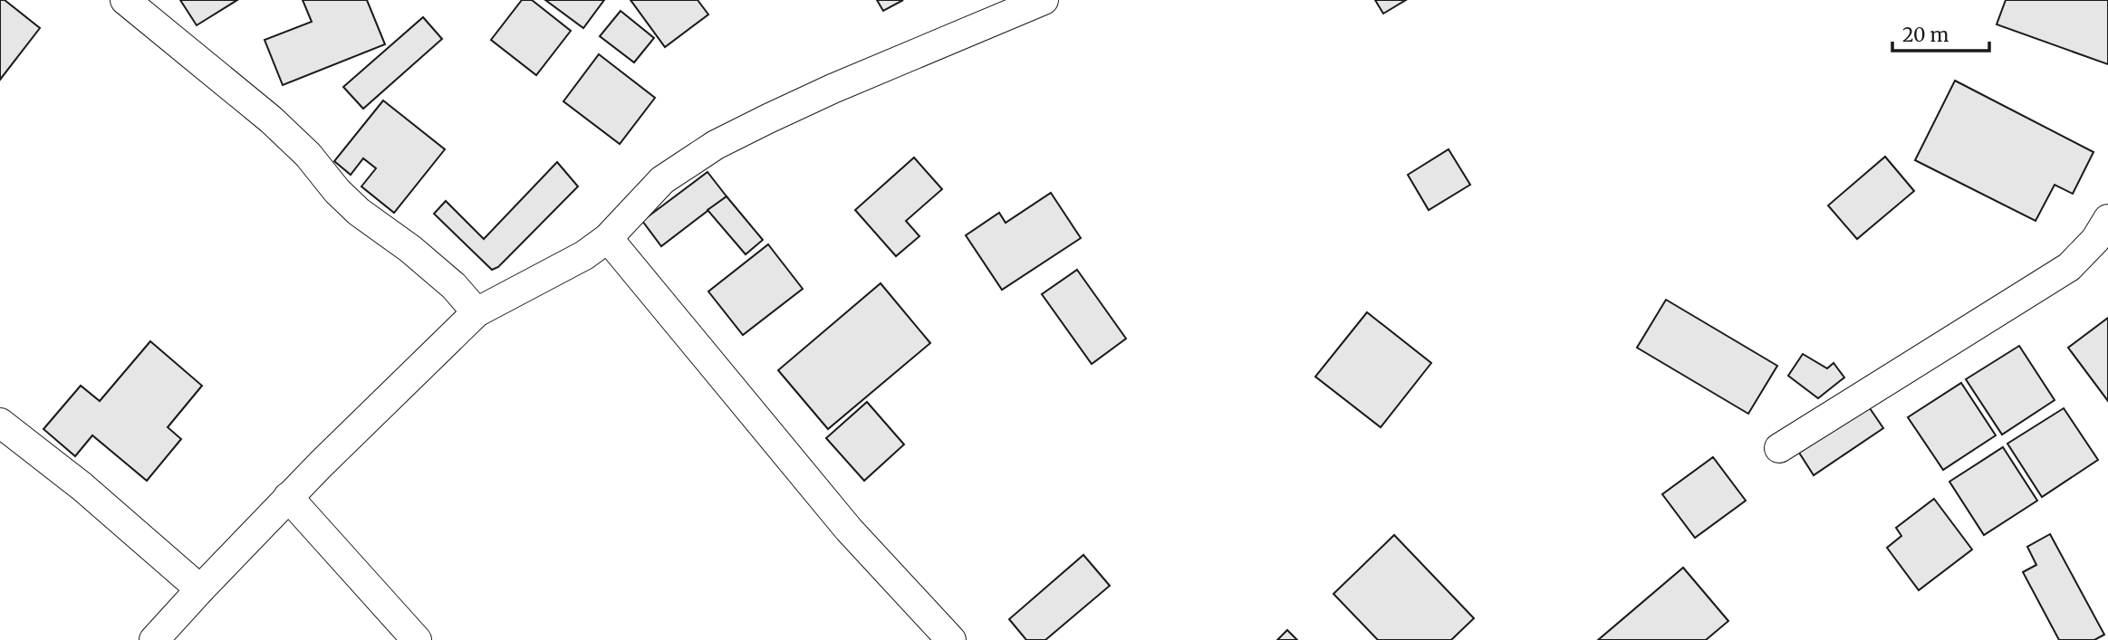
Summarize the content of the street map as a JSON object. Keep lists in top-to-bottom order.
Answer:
{
  "scale_bar": "20 m"
}
